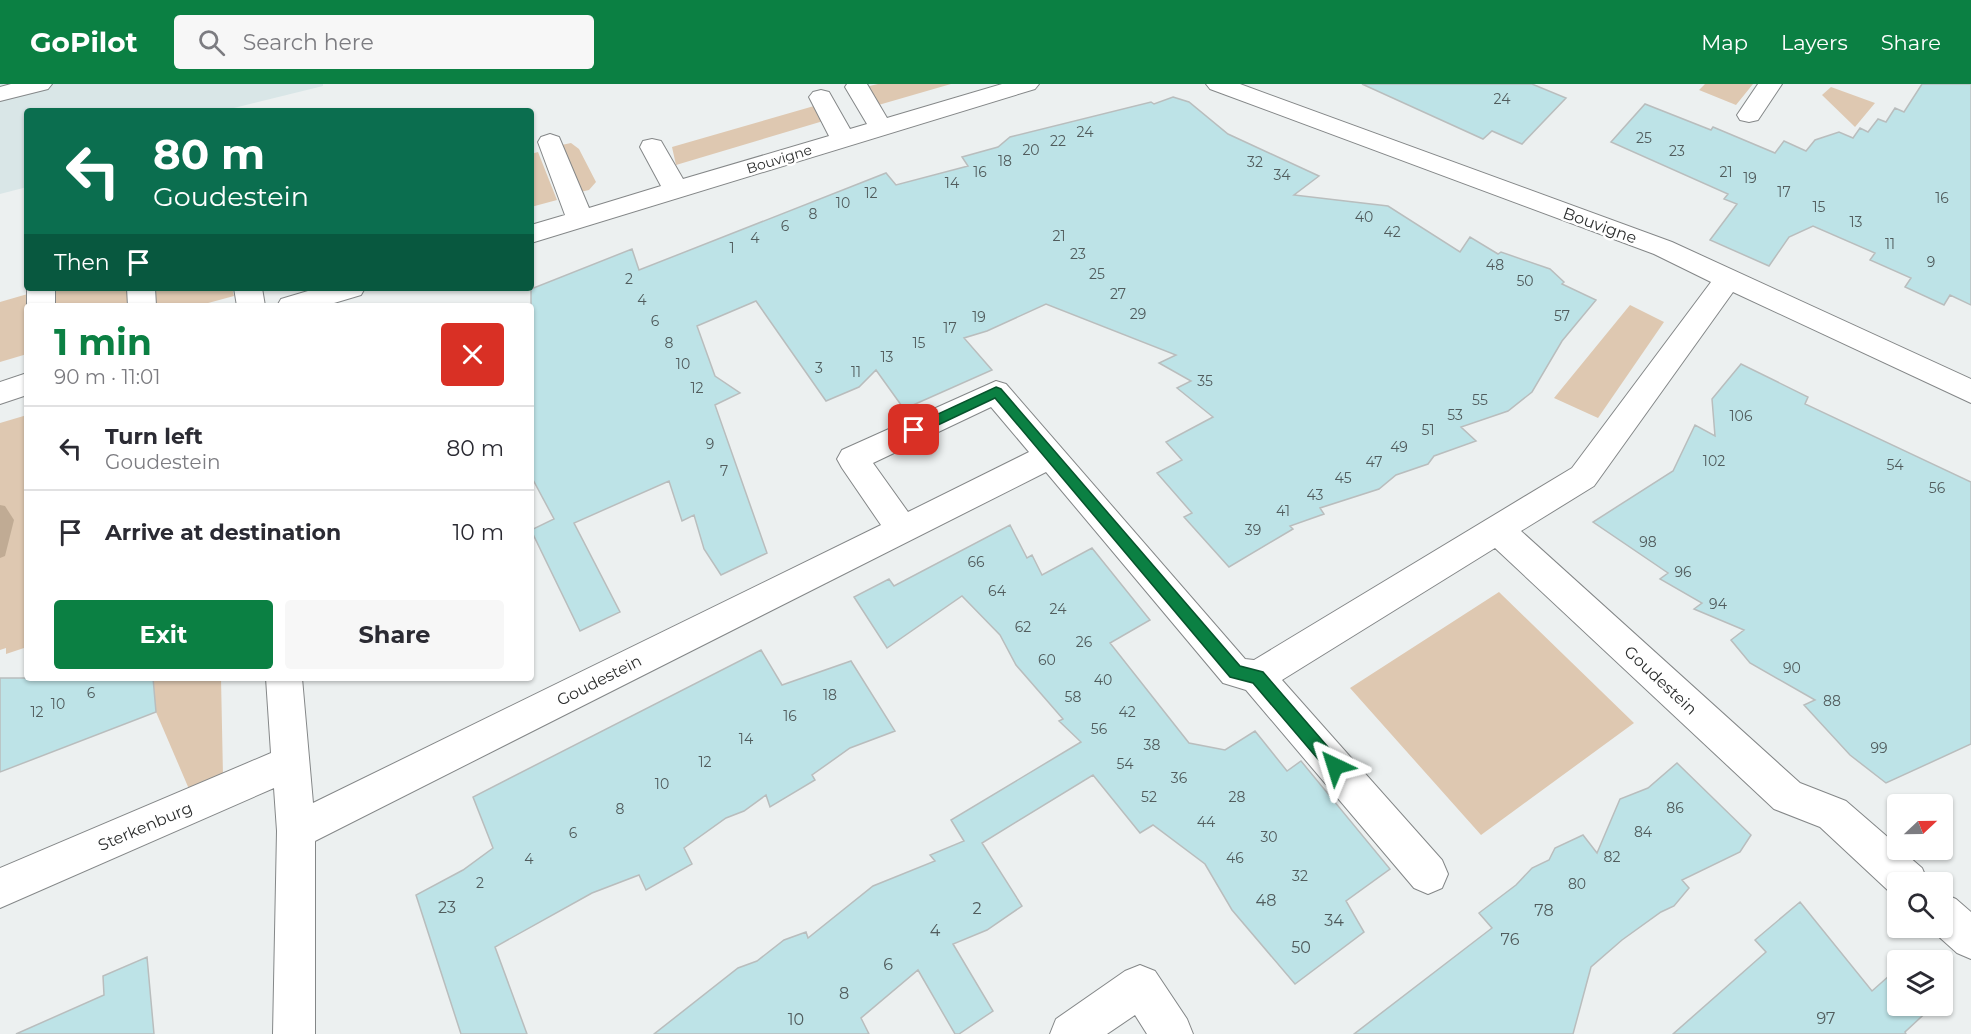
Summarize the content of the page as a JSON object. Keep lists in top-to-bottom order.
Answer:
{
  "streets": {
    "street": ["Bouvigne", "Goudestein", "Sterkenburg"]
  },
  "house_numbers": [
    "24",
    "24",
    "25",
    "22",
    "20",
    "23",
    "18",
    "32",
    "16",
    "21",
    "34",
    "19",
    "14",
    "17",
    "12",
    "16",
    "10",
    "15",
    "8",
    "40",
    "13",
    "6",
    "42",
    "21",
    "4",
    "11",
    "1",
    "23",
    "9",
    "48",
    "25",
    "2",
    "50",
    "27",
    "4",
    "29",
    "57",
    "19",
    "6",
    "17",
    "8",
    "15",
    "13",
    "10",
    "3",
    "11",
    "35",
    "12",
    "55",
    "53",
    "106",
    "51",
    "9",
    "49",
    "102",
    "47",
    "54",
    "7",
    "45",
    "56",
    "43",
    "41",
    "39",
    "98",
    "66",
    "96",
    "64",
    "94",
    "24",
    "62",
    "26",
    "60",
    "90",
    "40",
    "6",
    "18",
    "58",
    "88",
    "10",
    "12",
    "42",
    "16",
    "56",
    "14",
    "38",
    "99",
    "12",
    "54",
    "36",
    "10",
    "52",
    "28",
    "86",
    "8",
    "44",
    "84",
    "6",
    "30",
    "82",
    "46",
    "4",
    "32",
    "2",
    "80",
    "48",
    "23",
    "2",
    "78",
    "34",
    "4",
    "76",
    "50",
    "6",
    "8",
    "97",
    "10"
  ],
  "north": "right",
  "page": {
    "header": "GoPilot",
    "search": "Search here",
    "nav": ["Map", "Layers", "Share"],
    "turn": ["80 m", "Goudestein"],
    "then": "Then",
    "heading": ["1 min", "90 m · 11:01"],
    "list": [
      {
        "name": "Turn left",
        "note": "Goudestein",
        "value": "80 m"
      },
      {
        "name": "Arrive at destination",
        "value": "10 m"
      }
    ],
    "buttons": ["Exit", "Share"]
  }
}
